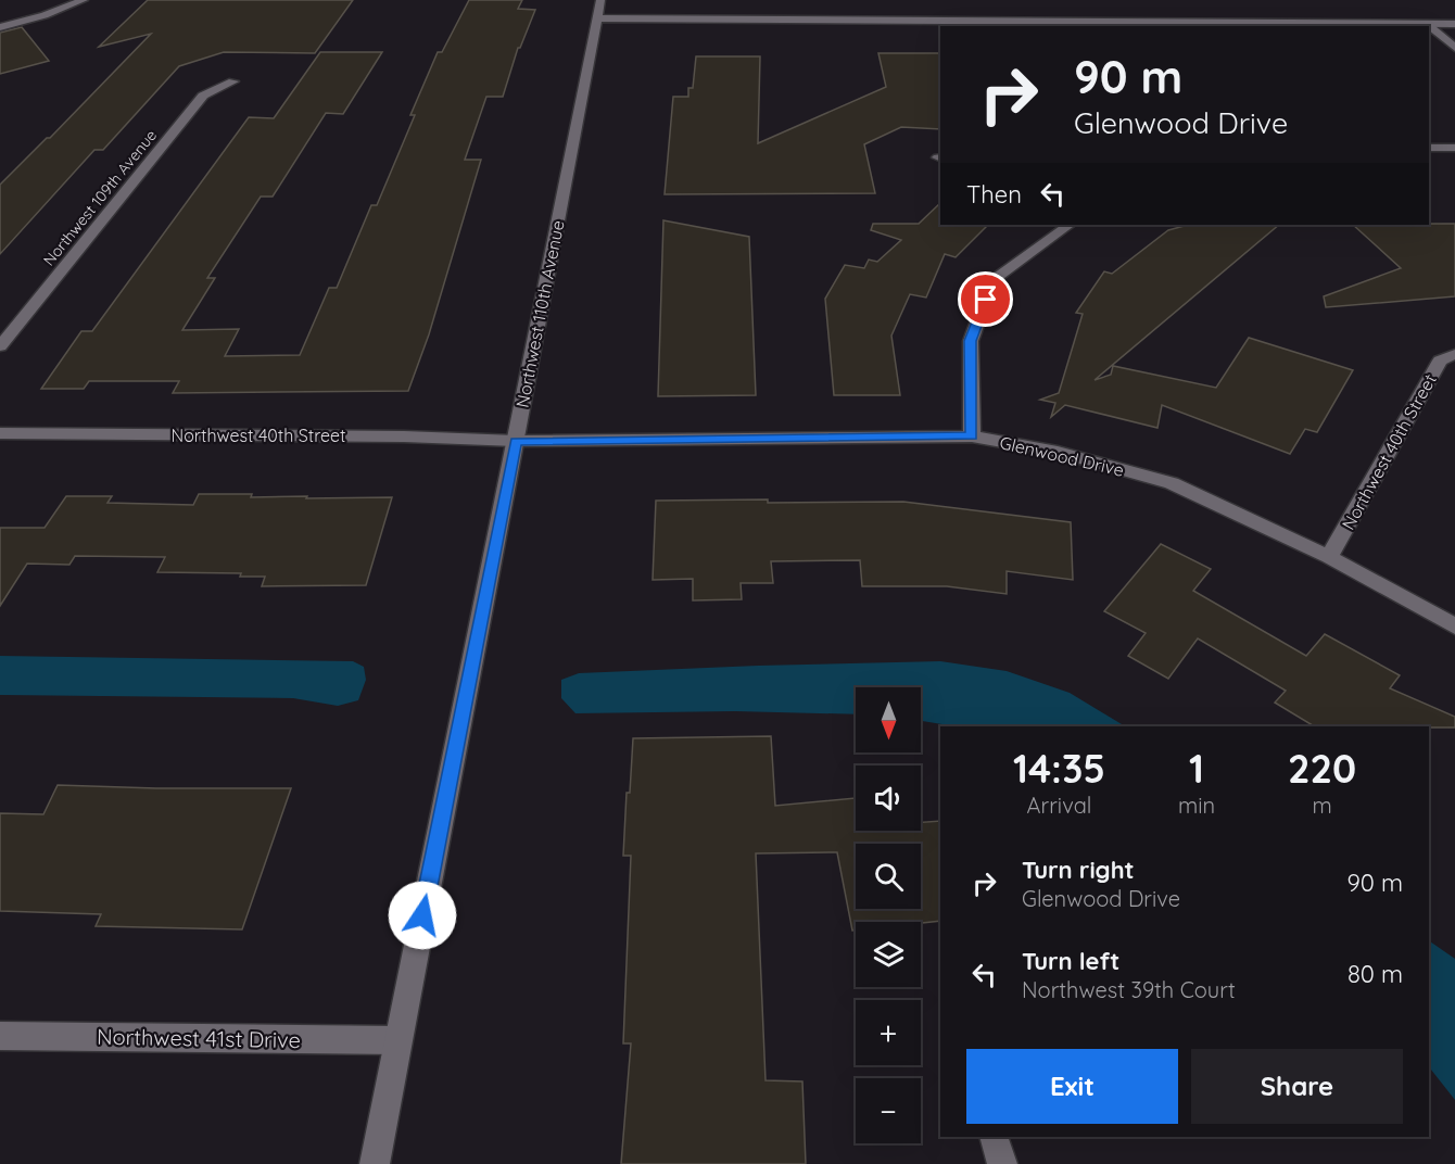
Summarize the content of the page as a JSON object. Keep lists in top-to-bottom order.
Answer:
{
  "streets": {
    "street": [
      "Northwest 109th Avenue",
      "Northwest 110th Avenue",
      "Northwest 40th Street",
      "Glenwood Drive",
      "Northwest 41st Drive"
    ]
  },
  "crossings": [
    ["Northwest 110th Avenue", "Northwest 40th Street"],
    ["Northwest 110th Avenue", "Glenwood Drive"],
    ["Northwest 110th Avenue", "Northwest 41st Drive"],
    ["Northwest 40th Street", "Glenwood Drive"]
  ],
  "north": "bottom",
  "page": {
    "turn": ["90 m", "Glenwood Drive"],
    "then": "Then",
    "map_buttons": ["+", "−"],
    "eta": [
      "14:35",
      "Arrival",
      "1",
      "min",
      "220",
      "m"
    ],
    "list": [
      {
        "name": "Turn right",
        "note": "Glenwood Drive",
        "value": "90 m"
      },
      {
        "name": "Turn left",
        "note": "Northwest 39th Court",
        "value": "80 m"
      }
    ],
    "buttons": ["Exit", "Share"]
  }
}
